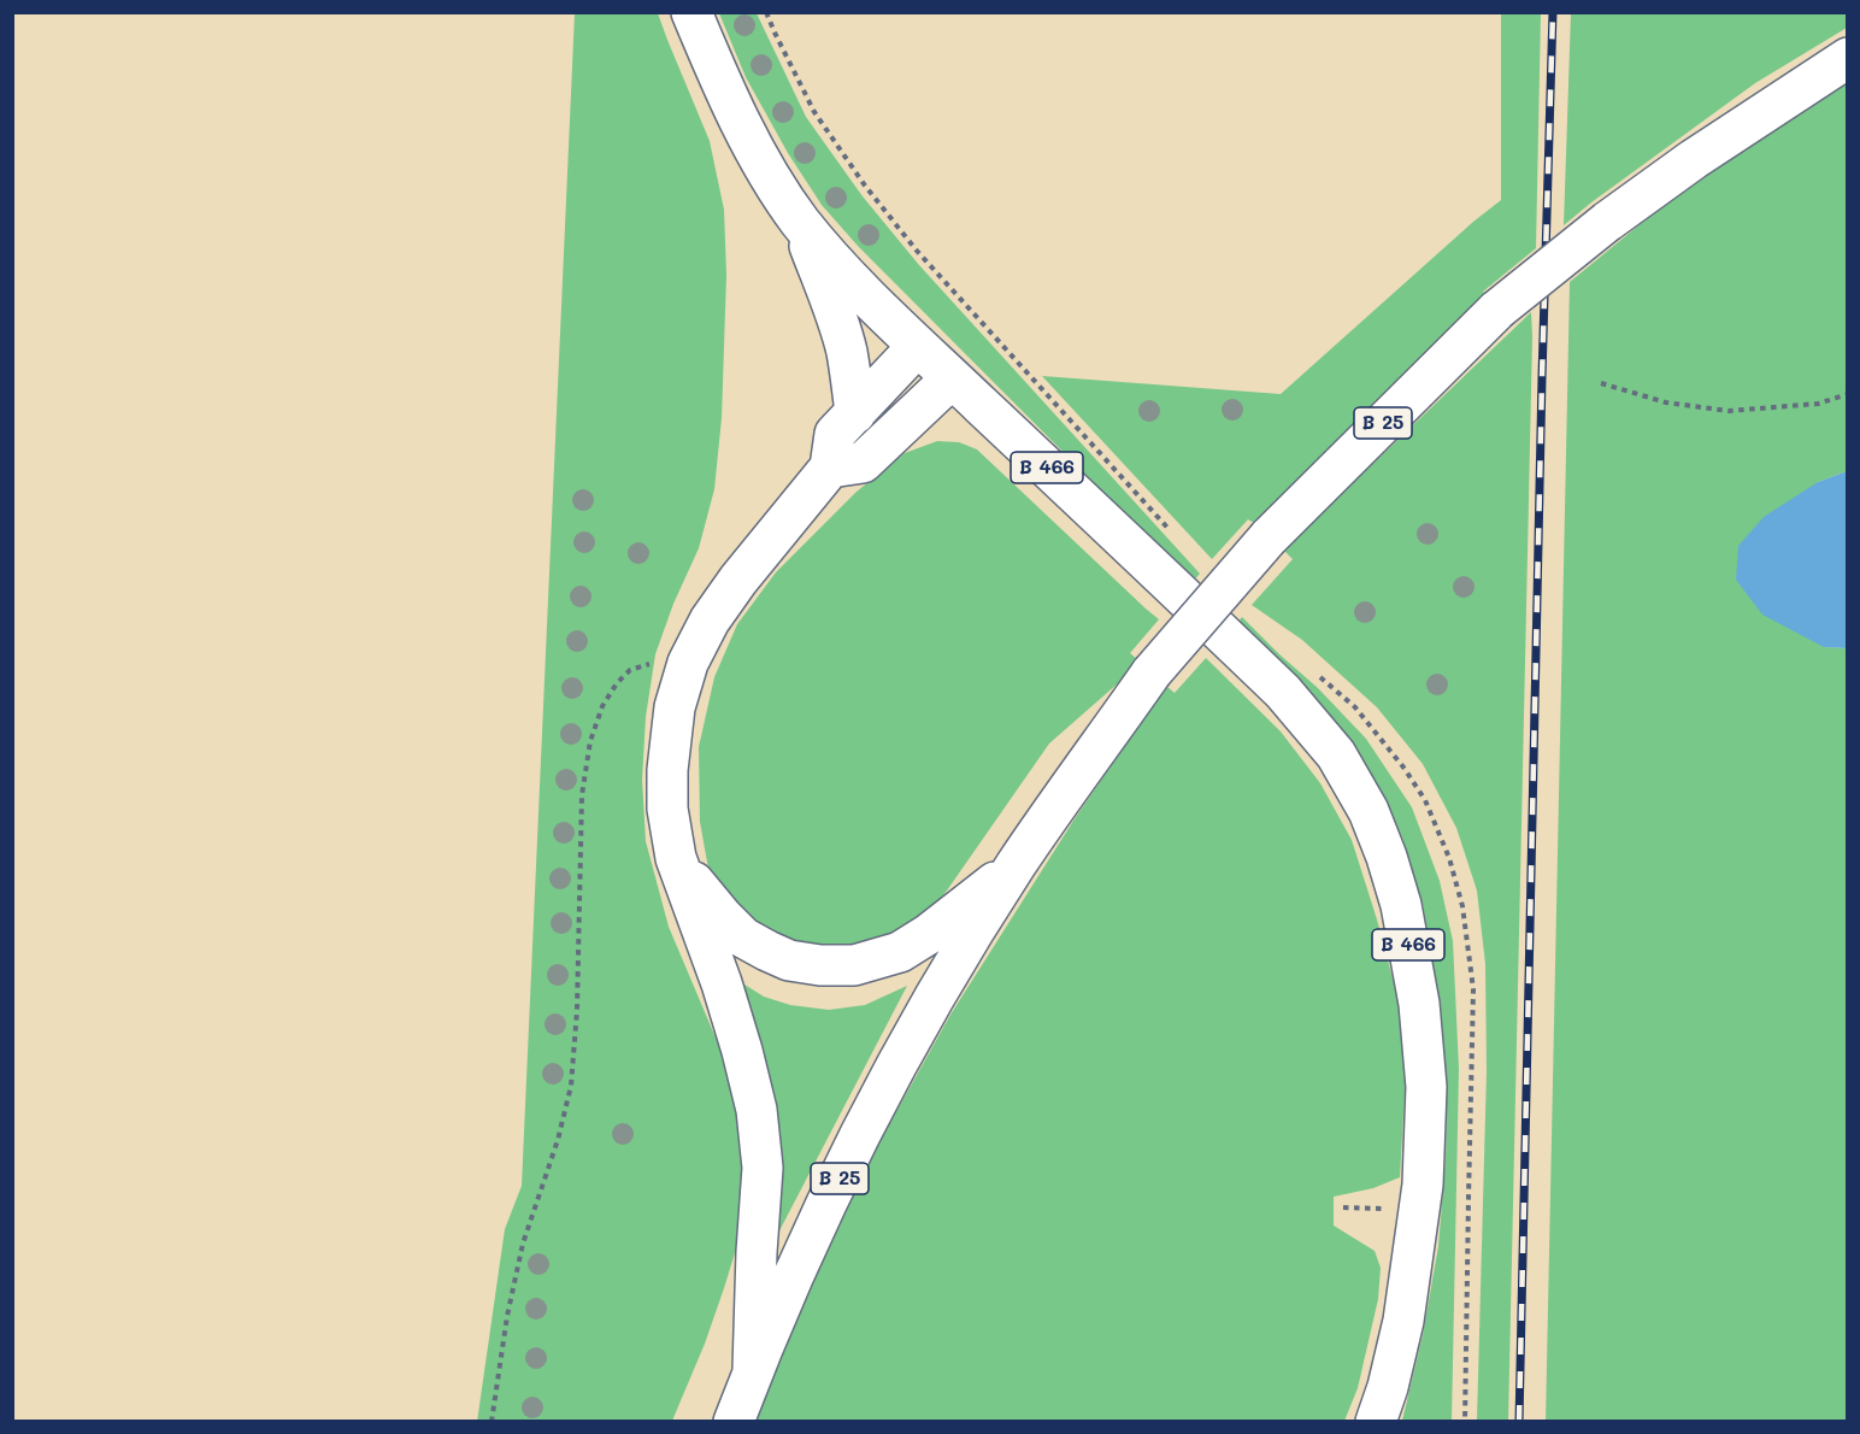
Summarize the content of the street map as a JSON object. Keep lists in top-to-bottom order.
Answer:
{
  "streets": {
    "main road": ["B 25", "B 466"]
  }
}
